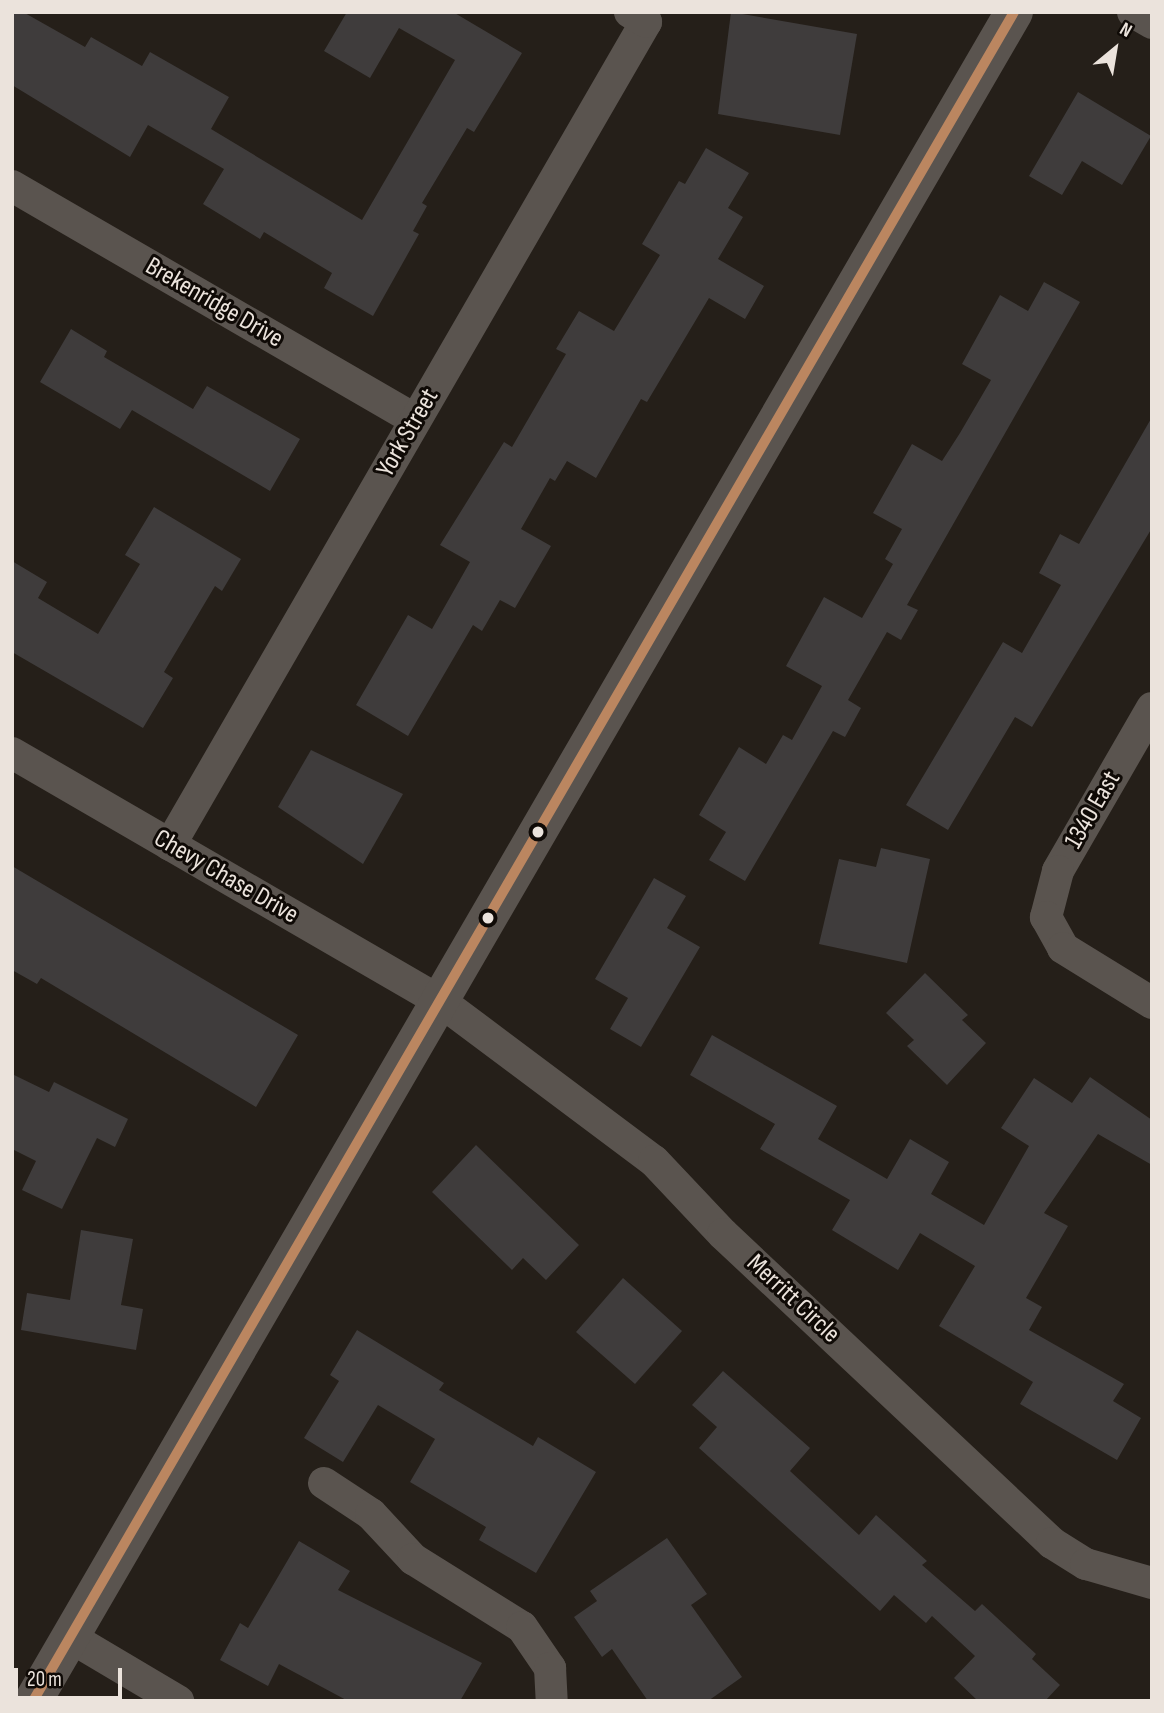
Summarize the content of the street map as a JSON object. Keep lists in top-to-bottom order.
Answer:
{
  "streets": {
    "street": [
      "Brekenridge Drive",
      "York Street",
      "1340 East",
      "Chevy Chase Drive",
      "Merritt Circle"
    ]
  },
  "crossings": [
    ["Brekenridge Drive", "York Street"],
    ["York Street", "Chevy Chase Drive"],
    ["Chevy Chase Drive", "Merritt Circle"]
  ],
  "scale_bar": "20 m",
  "north": "top right"
}
